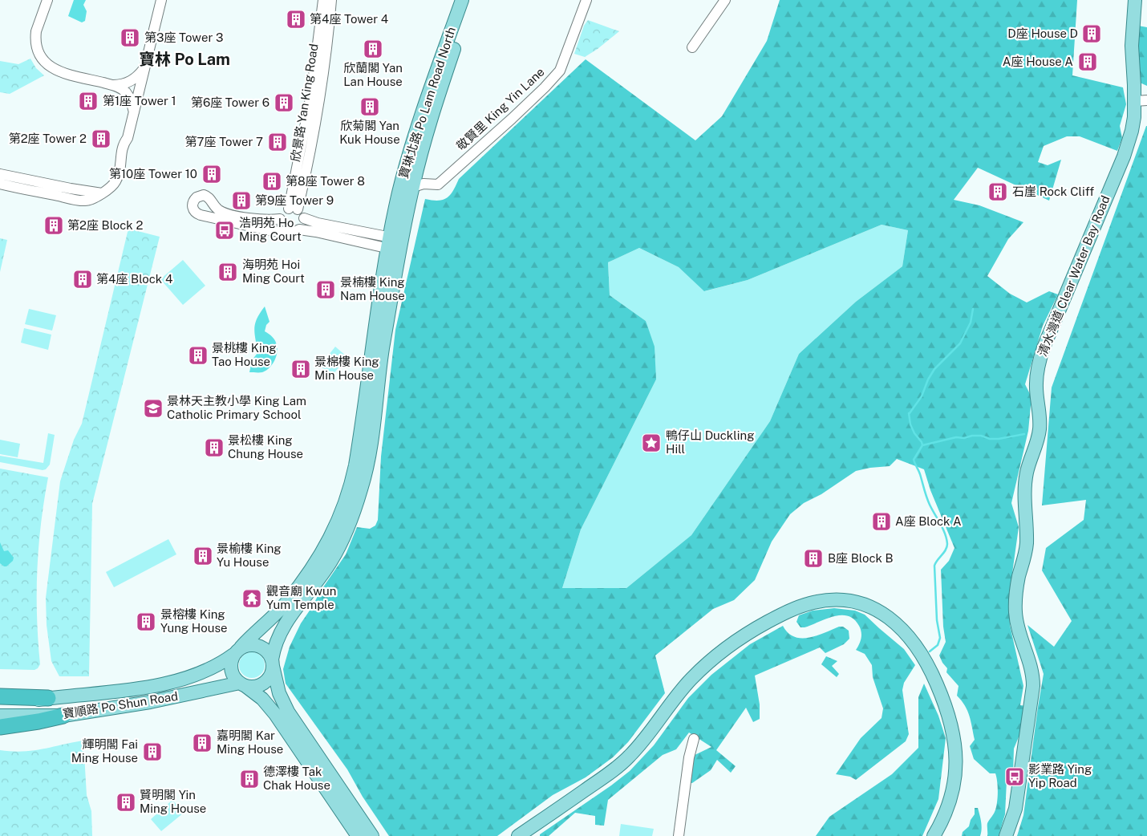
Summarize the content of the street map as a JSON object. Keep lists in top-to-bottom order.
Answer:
{
  "streets": {
    "main road": ["寶琳北路 Po Lam Road North", "清水灣道 Clear Water Bay Road", "寶順路 Po Shun Road"],
    "street": ["欣景路 Yan King Road", "敬賢里 King Yin Lane"]
  },
  "crossings": [
    ["寶琳北路 Po Lam Road North", "敬賢里 King Yin Lane"],
    ["寶琳北路 Po Lam Road North", "寶順路 Po Shun Road"]
  ],
  "districts": ["寶林 Po Lam"],
  "places": {
    "building": [
      "第4座 Tower 4",
      "D座 House D",
      "第3座 Tower 3",
      "欣蘭閣 Yan Lan House",
      "A座 House A",
      "第1座 Tower 1",
      "第6座 Tower 6",
      "欣菊閣 Yan Kuk House",
      "第2座 Tower 2",
      "第7座 Tower 7",
      "第10座 Tower 10",
      "第8座 Tower 8",
      "石崖 Rock Cliff",
      "第9座 Tower 9",
      "第2座 Block 2",
      "海明苑 Hoi Ming Court",
      "第4座 Block 4",
      "景楠樓 King Nam House",
      "景桃樓 King Tao House",
      "景棉樓 King Min House",
      "景松樓 King Chung House",
      "A座 Block A",
      "景榆樓 King Yu House",
      "B座 Block B",
      "景榕樓 King Yung House",
      "嘉明閣 Kar Ming House",
      "輝明閣 Fai Ming House",
      "德澤樓 Tak Chak House",
      "賢明閣 Yin Ming House"
    ],
    "bus stop": ["浩明苑 Ho Ming Court", "影業路 Ying Yip Road"],
    "school or university": ["景林天主教小學 King Lam Catholic Primary School"],
    "place": ["鴨仔山 Duckling Hill"],
    "temple": ["觀音廟 Kwun Yum Temple"]
  }
}
